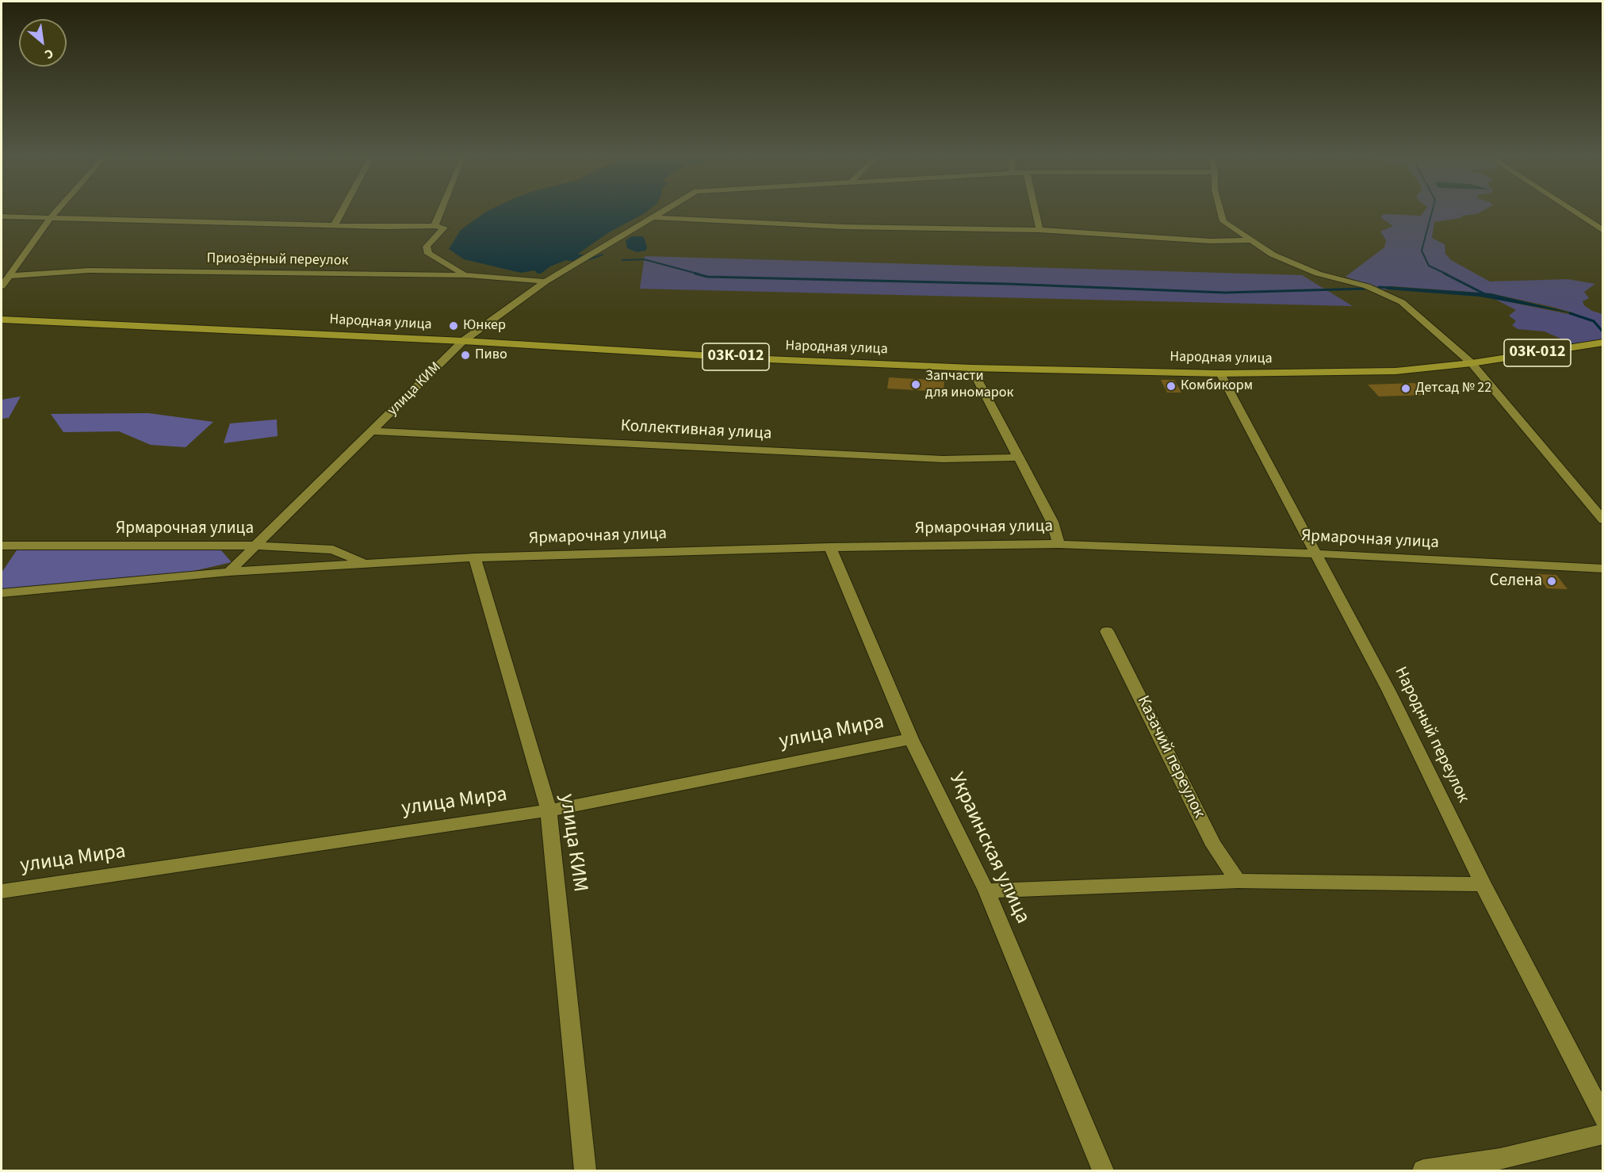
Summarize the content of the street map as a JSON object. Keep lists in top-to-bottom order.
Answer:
{
  "streets": {
    "main road": ["Народная улица", "03К-012"],
    "street": [
      "Приозёрный переулок",
      "улица КИМ",
      "Коллективная улица",
      "Ярмарочная улица",
      "улица Мира",
      "Народный переулок",
      "Казачий переулок",
      "Украинская улица"
    ]
  },
  "crossings": [
    ["Приозёрный переулок", "улица КИМ"],
    ["Народная улица", "03К-012"],
    ["Народная улица", "улица КИМ"],
    ["Народная улица", "Народный переулок"],
    ["улица КИМ", "Коллективная улица"],
    ["улица КИМ", "Ярмарочная улица"],
    ["улица КИМ", "улица Мира"],
    ["Ярмарочная улица", "Народный переулок"],
    ["Ярмарочная улица", "Украинская улица"],
    ["улица Мира", "Украинская улица"]
  ],
  "places": [
    "Юнкер",
    "Пиво",
    "Запчасти для иномарок",
    "Комбикорм",
    "Детсад № 22",
    "Селена"
  ],
  "north": "bottom right"
}
